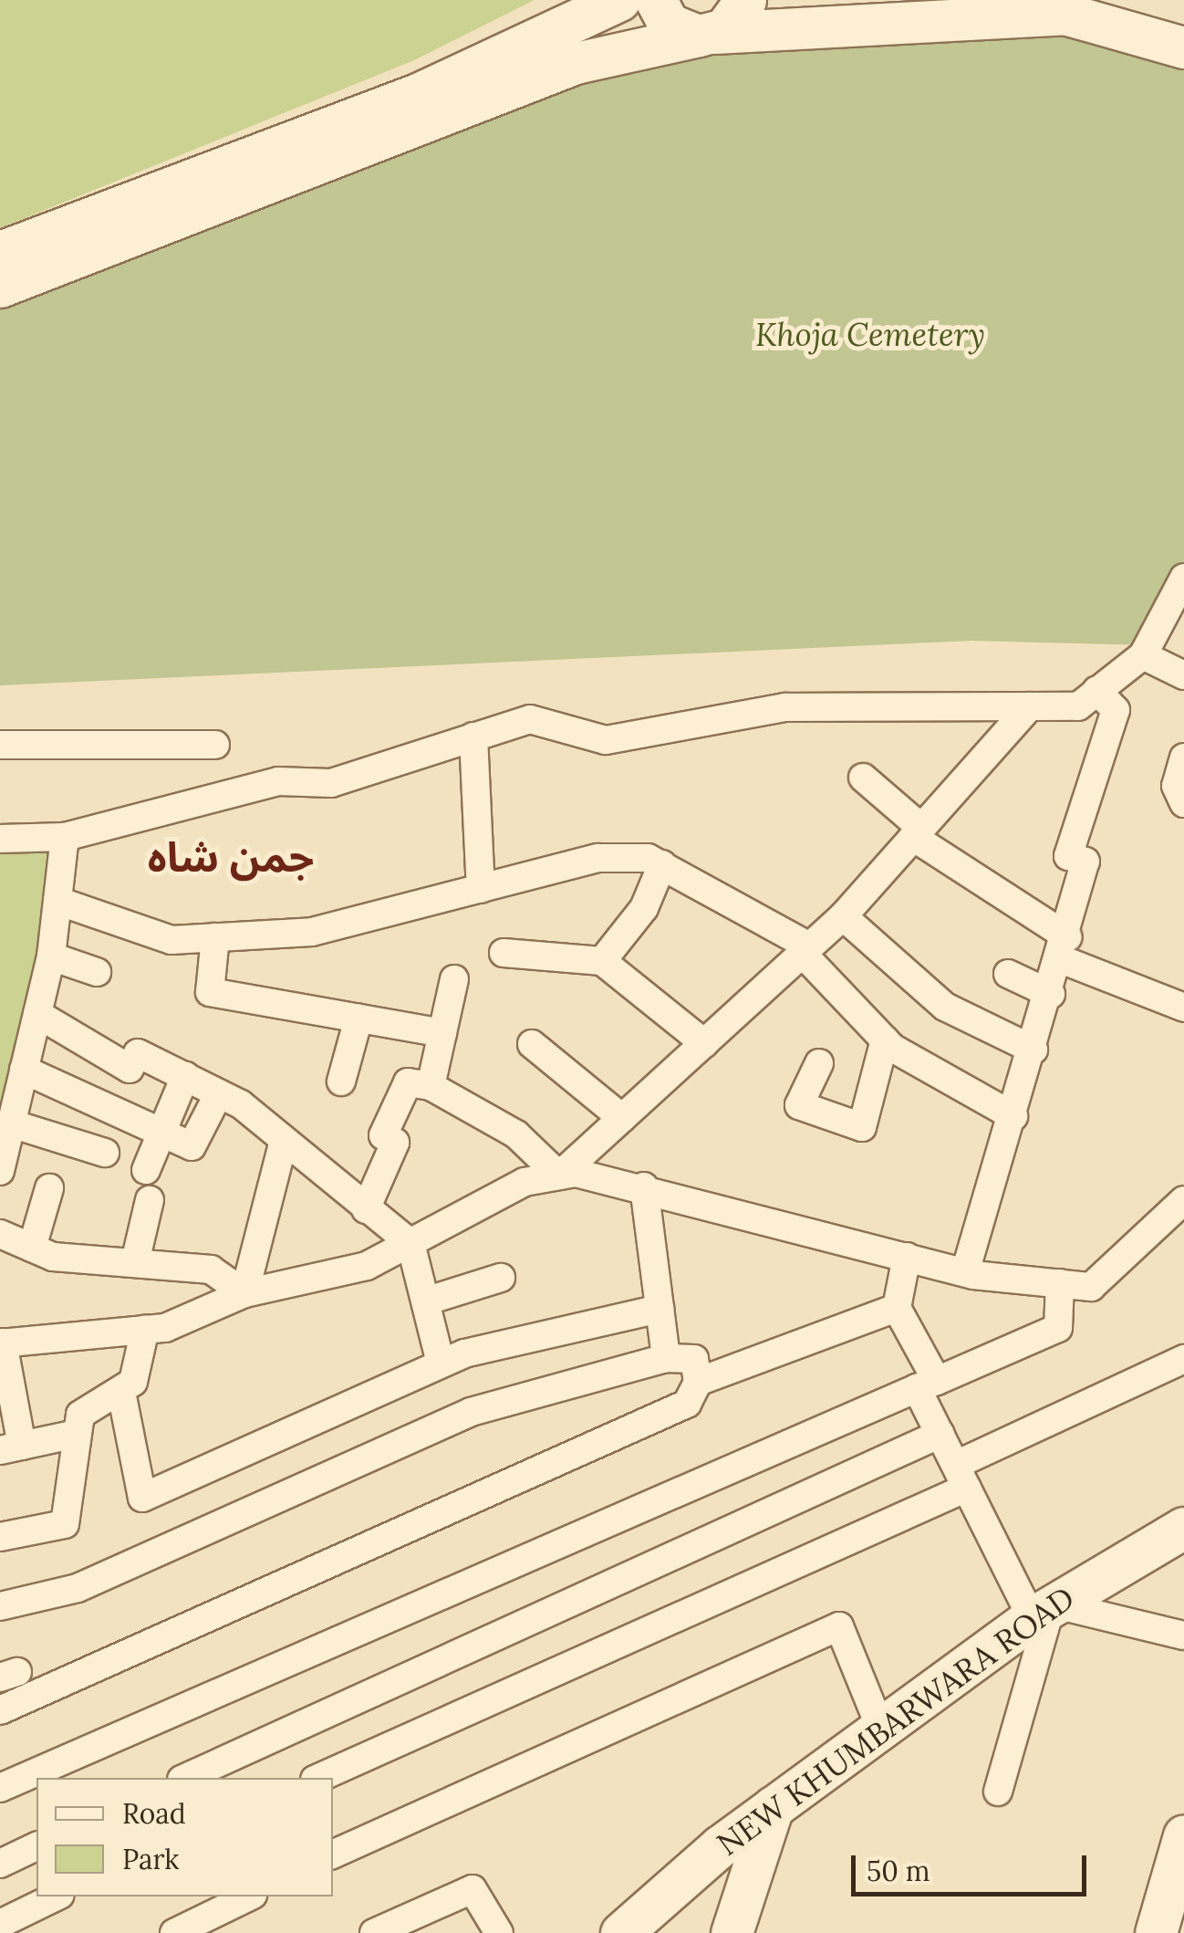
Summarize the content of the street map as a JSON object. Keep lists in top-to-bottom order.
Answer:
{
  "streets": {
    "main road": ["NEW KHUMBARWARA ROAD"]
  },
  "districts": ["جمن شاہ"],
  "parks": ["Khoja Cemetery"],
  "legend": ["Road", "Park"],
  "scale_bar": "50 m"
}
